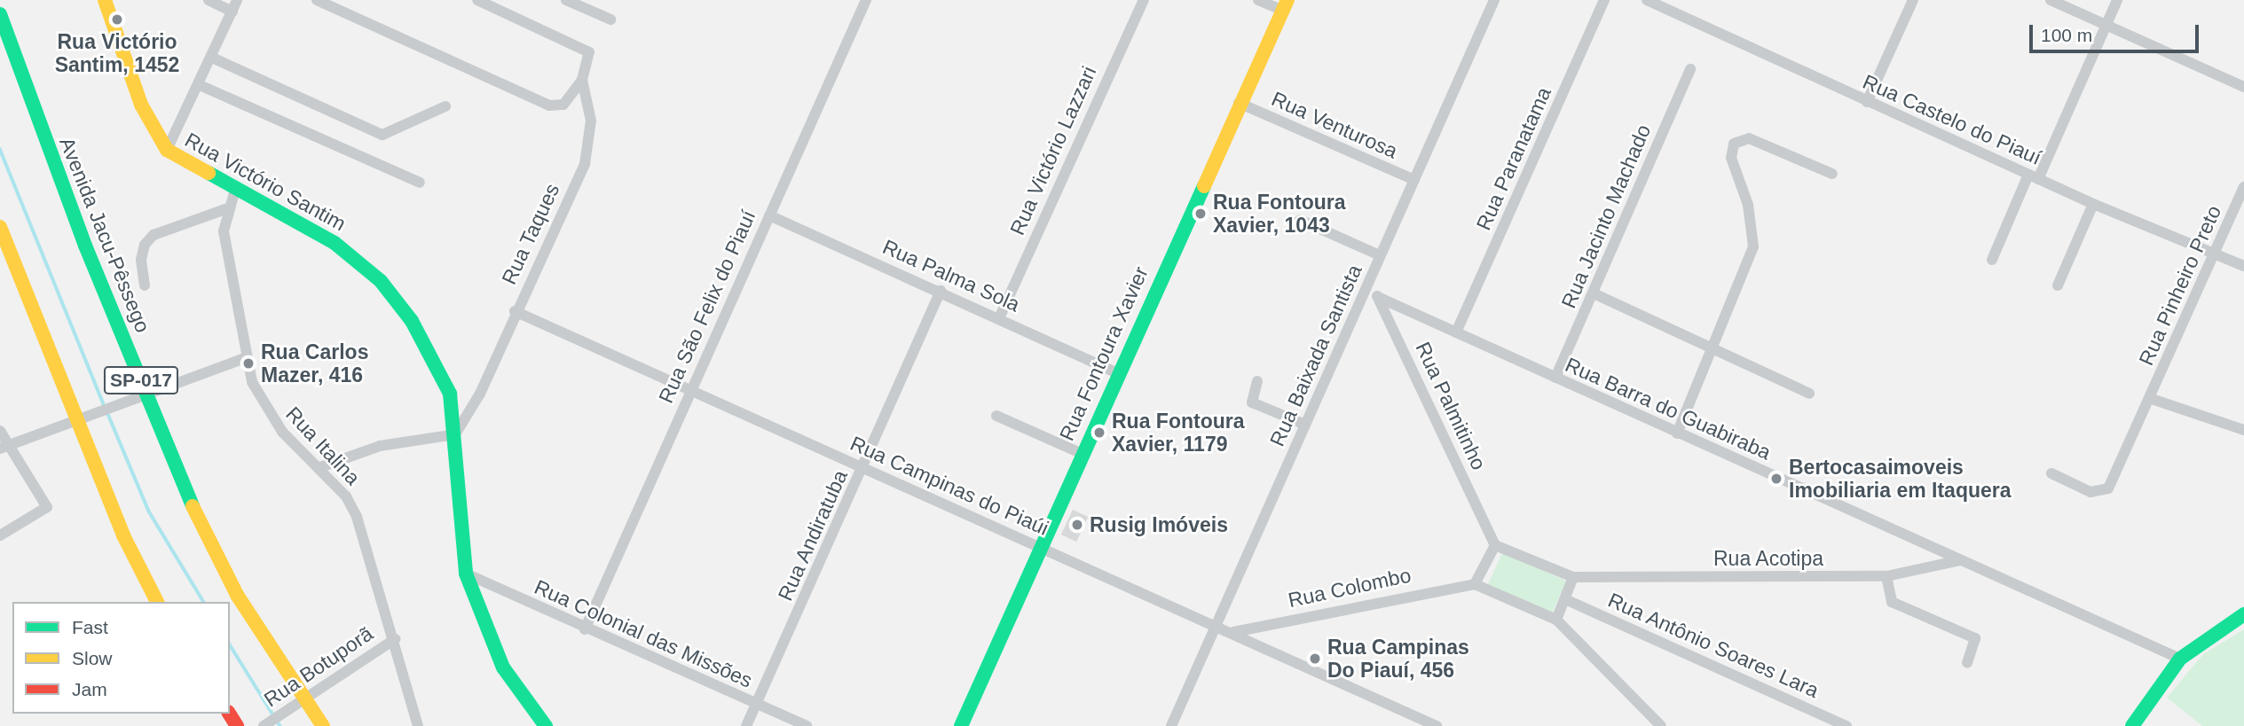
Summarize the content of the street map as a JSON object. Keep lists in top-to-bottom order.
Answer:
{
  "streets": {
    "main road": [
      "Rua Victório Santim",
      "Avenida Jacu-Pêssego",
      "Rua Fontoura Xavier",
      "SP-017"
    ],
    "street": [
      "Rua Castelo do Piauí",
      "Rua Venturosa",
      "Rua Victório Lazzari",
      "Rua Paranatama",
      "Rua Jacinto Machado",
      "Rua Taques",
      "Rua Palma Sola",
      "Rua Pinheiro Preto",
      "Rua São Felix do Piauí",
      "Rua Baixada Santista",
      "Rua Palmitinho",
      "Rua Barra do Guabiraba",
      "Rua Italina",
      "Rua Campinas do Piaúi",
      "Rua Andiratuba",
      "Rua Acotipa",
      "Rua Colombo",
      "Rua Colonial das Missões",
      "Rua Antônio Soares Lara",
      "Rua Botuporã"
    ]
  },
  "crossings": [
    ["Rua Castelo do Piauí", "Rua Pinheiro Preto"],
    ["Rua Venturosa", "Rua Fontoura Xavier"],
    ["Rua Venturosa", "Rua Baixada Santista"],
    ["Rua Victório Lazzari", "Rua Palma Sola"],
    ["Rua Paranatama", "Rua Barra do Guabiraba"],
    ["Rua Victório Santim", "Rua Taques"],
    ["Rua Victório Santim", "Rua Italina"],
    ["Rua Victório Santim", "Rua Colonial das Missões"],
    ["Rua Jacinto Machado", "Rua Barra do Guabiraba"],
    ["Rua Taques", "Rua Campinas do Piaúi"],
    ["Avenida Jacu-Pêssego", "Rua Botuporã"],
    ["Rua Palma Sola", "Rua São Felix do Piauí"],
    ["Rua Palma Sola", "Rua Fontoura Xavier"],
    ["Rua Palma Sola", "Rua Andiratuba"],
    ["Rua São Felix do Piauí", "Rua Campinas do Piaúi"],
    ["Rua São Felix do Piauí", "Rua Colonial das Missões"],
    ["Rua Fontoura Xavier", "Rua Campinas do Piaúi"],
    ["Rua Baixada Santista", "Rua Campinas do Piaúi"],
    ["Rua Palmitinho", "Rua Barra do Guabiraba"],
    ["Rua Barra do Guabiraba", "Rua Acotipa"],
    ["Rua Italina", "Rua Botuporã"],
    ["Rua Campinas do Piaúi", "Rua Andiratuba"],
    ["Rua Campinas do Piaúi", "Rua Colombo"],
    ["Rua Andiratuba", "Rua Colonial das Missões"]
  ],
  "places": [
    "Rua Victório Santim, 1452",
    "Rua Fontoura Xavier, 1043",
    "Rua Carlos Mazer, 416",
    "Rua Fontoura Xavier, 1179",
    "Bertocasaimoveis Imobiliaria em Itaquera",
    "Rusig Imóveis",
    "Rua Campinas Do Piauí, 456"
  ],
  "legend": ["Fast", "Slow", "Jam"],
  "scale_bar": "100 m"
}
